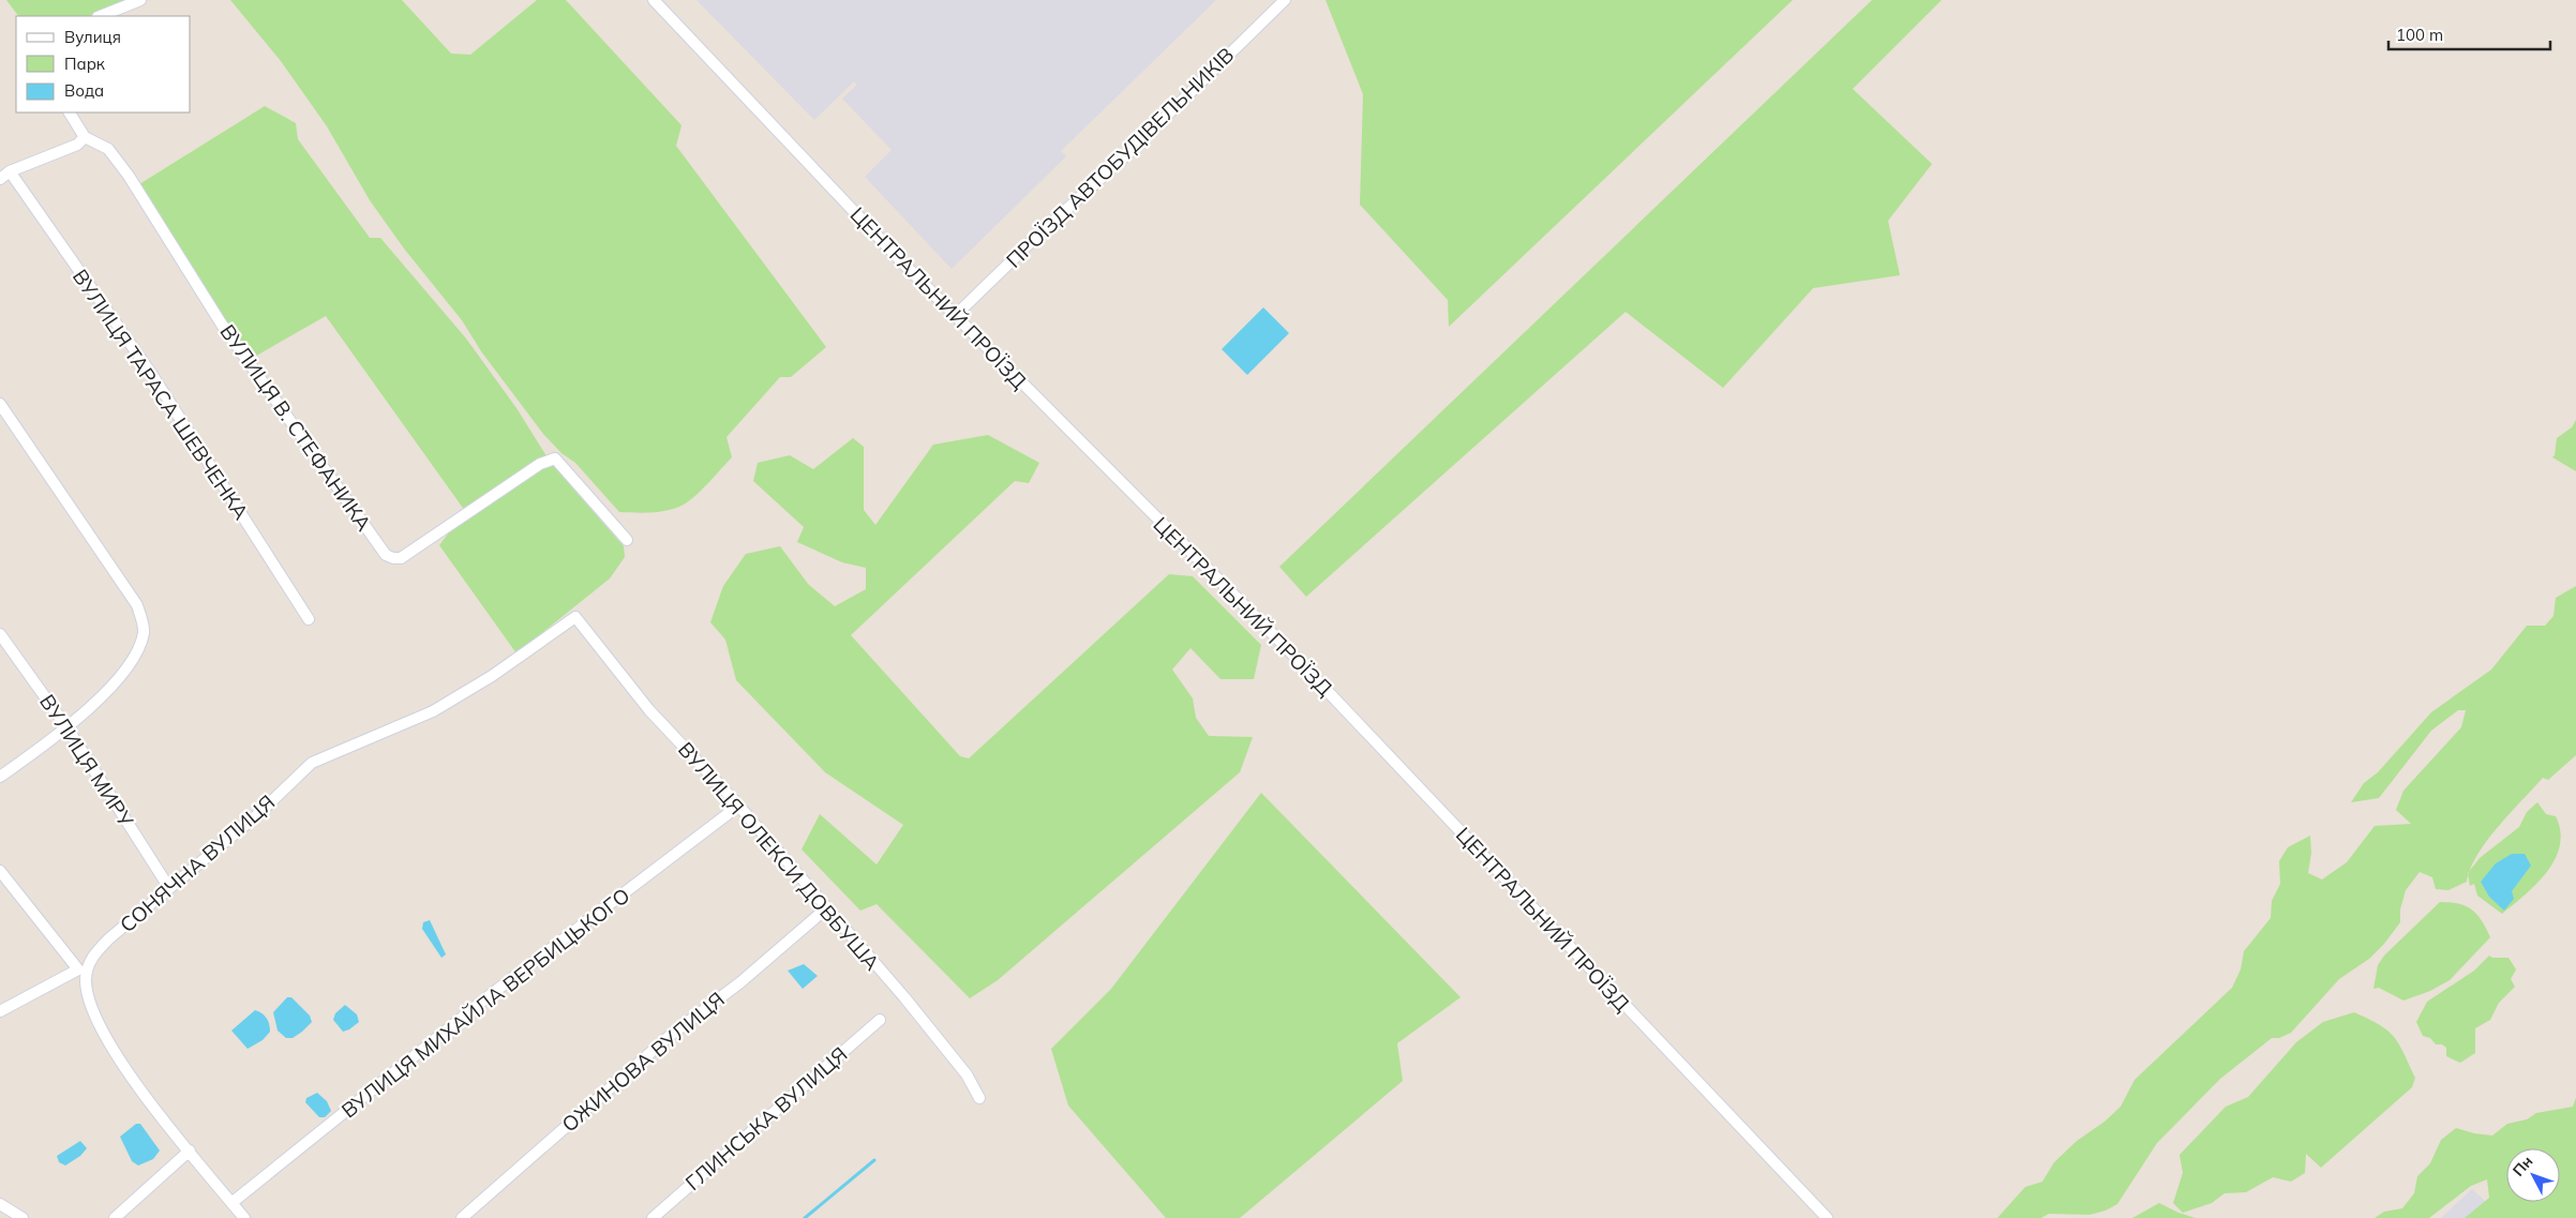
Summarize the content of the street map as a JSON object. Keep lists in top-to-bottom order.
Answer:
{
  "streets": {
    "street": [
      "ПРОЇЗД АВТОБУДІВЕЛЬНИКІВ",
      "ЦЕНТРАЛЬНИЙ ПРОЇЗД",
      "ВУЛИЦЯ ТАРАСА ШЕВЧЕНКА",
      "ВУЛИЦЯ В. СТЕФАНИКА",
      "ВУЛИЦЯ МИРУ",
      "ВУЛИЦЯ ОЛЕКСИ ДОВБУША",
      "СОНЯЧНА ВУЛИЦЯ",
      "ВУЛИЦЯ МИХАЙЛА ВЕРБИЦЬКОГО",
      "ОЖИНОВА ВУЛИЦЯ",
      "ГЛИНСЬКА ВУЛИЦЯ"
    ]
  },
  "crossings": [
    ["ПРОЇЗД АВТОБУДІВЕЛЬНИКІВ", "ЦЕНТРАЛЬНИЙ ПРОЇЗД"],
    ["ВУЛИЦЯ МИРУ", "СОНЯЧНА ВУЛИЦЯ"],
    ["ВУЛИЦЯ ОЛЕКСИ ДОВБУША", "СОНЯЧНА ВУЛИЦЯ"],
    ["ВУЛИЦЯ ОЛЕКСИ ДОВБУША", "ВУЛИЦЯ МИХАЙЛА ВЕРБИЦЬКОГО"],
    ["ВУЛИЦЯ ОЛЕКСИ ДОВБУША", "ОЖИНОВА ВУЛИЦЯ"]
  ],
  "legend": ["Вулиця", "Парк", "Вода"],
  "scale_bar": "100 m",
  "north": "top left"
}
